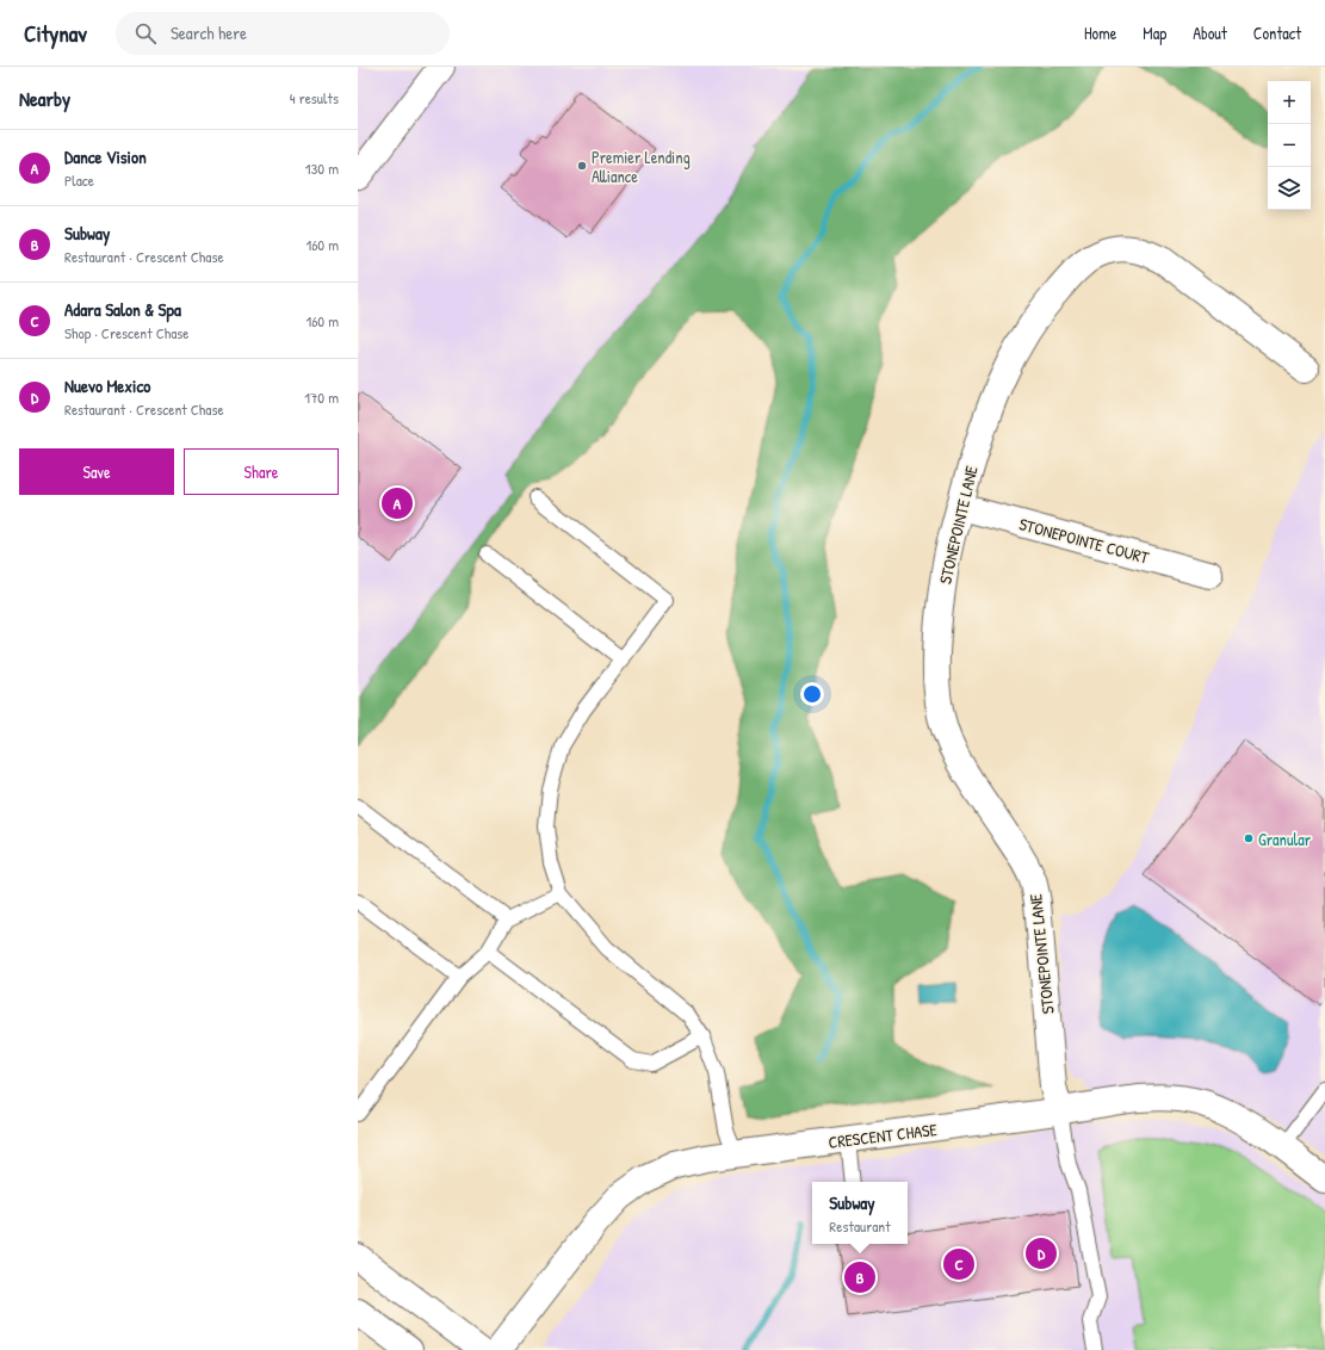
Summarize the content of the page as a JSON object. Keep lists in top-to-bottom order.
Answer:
{
  "streets": {
    "street": ["STONEPOINTE LANE", "STONEPOINTE COURT", "CRESCENT CHASE"]
  },
  "crossings": [
    ["STONEPOINTE LANE", "STONEPOINTE COURT"],
    ["STONEPOINTE LANE", "CRESCENT CHASE"]
  ],
  "places": ["Premier Lending Alliance", "Granular"],
  "page": {
    "header": "Citynav",
    "search": "Search here",
    "nav": [
      "Home",
      "Map",
      "About",
      "Contact"
    ],
    "heading": ["Nearby", "4 results"],
    "map_buttons": ["+", "−"],
    "list": [
      {
        "mark": "A",
        "name": "Dance Vision",
        "note": "Place",
        "value": "130 m"
      },
      {
        "mark": "B",
        "name": "Subway",
        "note": "Restaurant · Crescent Chase",
        "value": "160 m"
      },
      {
        "mark": "C",
        "name": "Adara Salon & Spa",
        "note": "Shop · Crescent Chase",
        "value": "160 m"
      },
      {
        "mark": "D",
        "name": "Nuevo Mexico",
        "note": "Restaurant · Crescent Chase",
        "value": "170 m"
      }
    ],
    "buttons": ["Save", "Share"],
    "pins": [
      "A",
      "D",
      "C",
      "B"
    ],
    "popup": ["Subway", "Restaurant"]
  }
}
